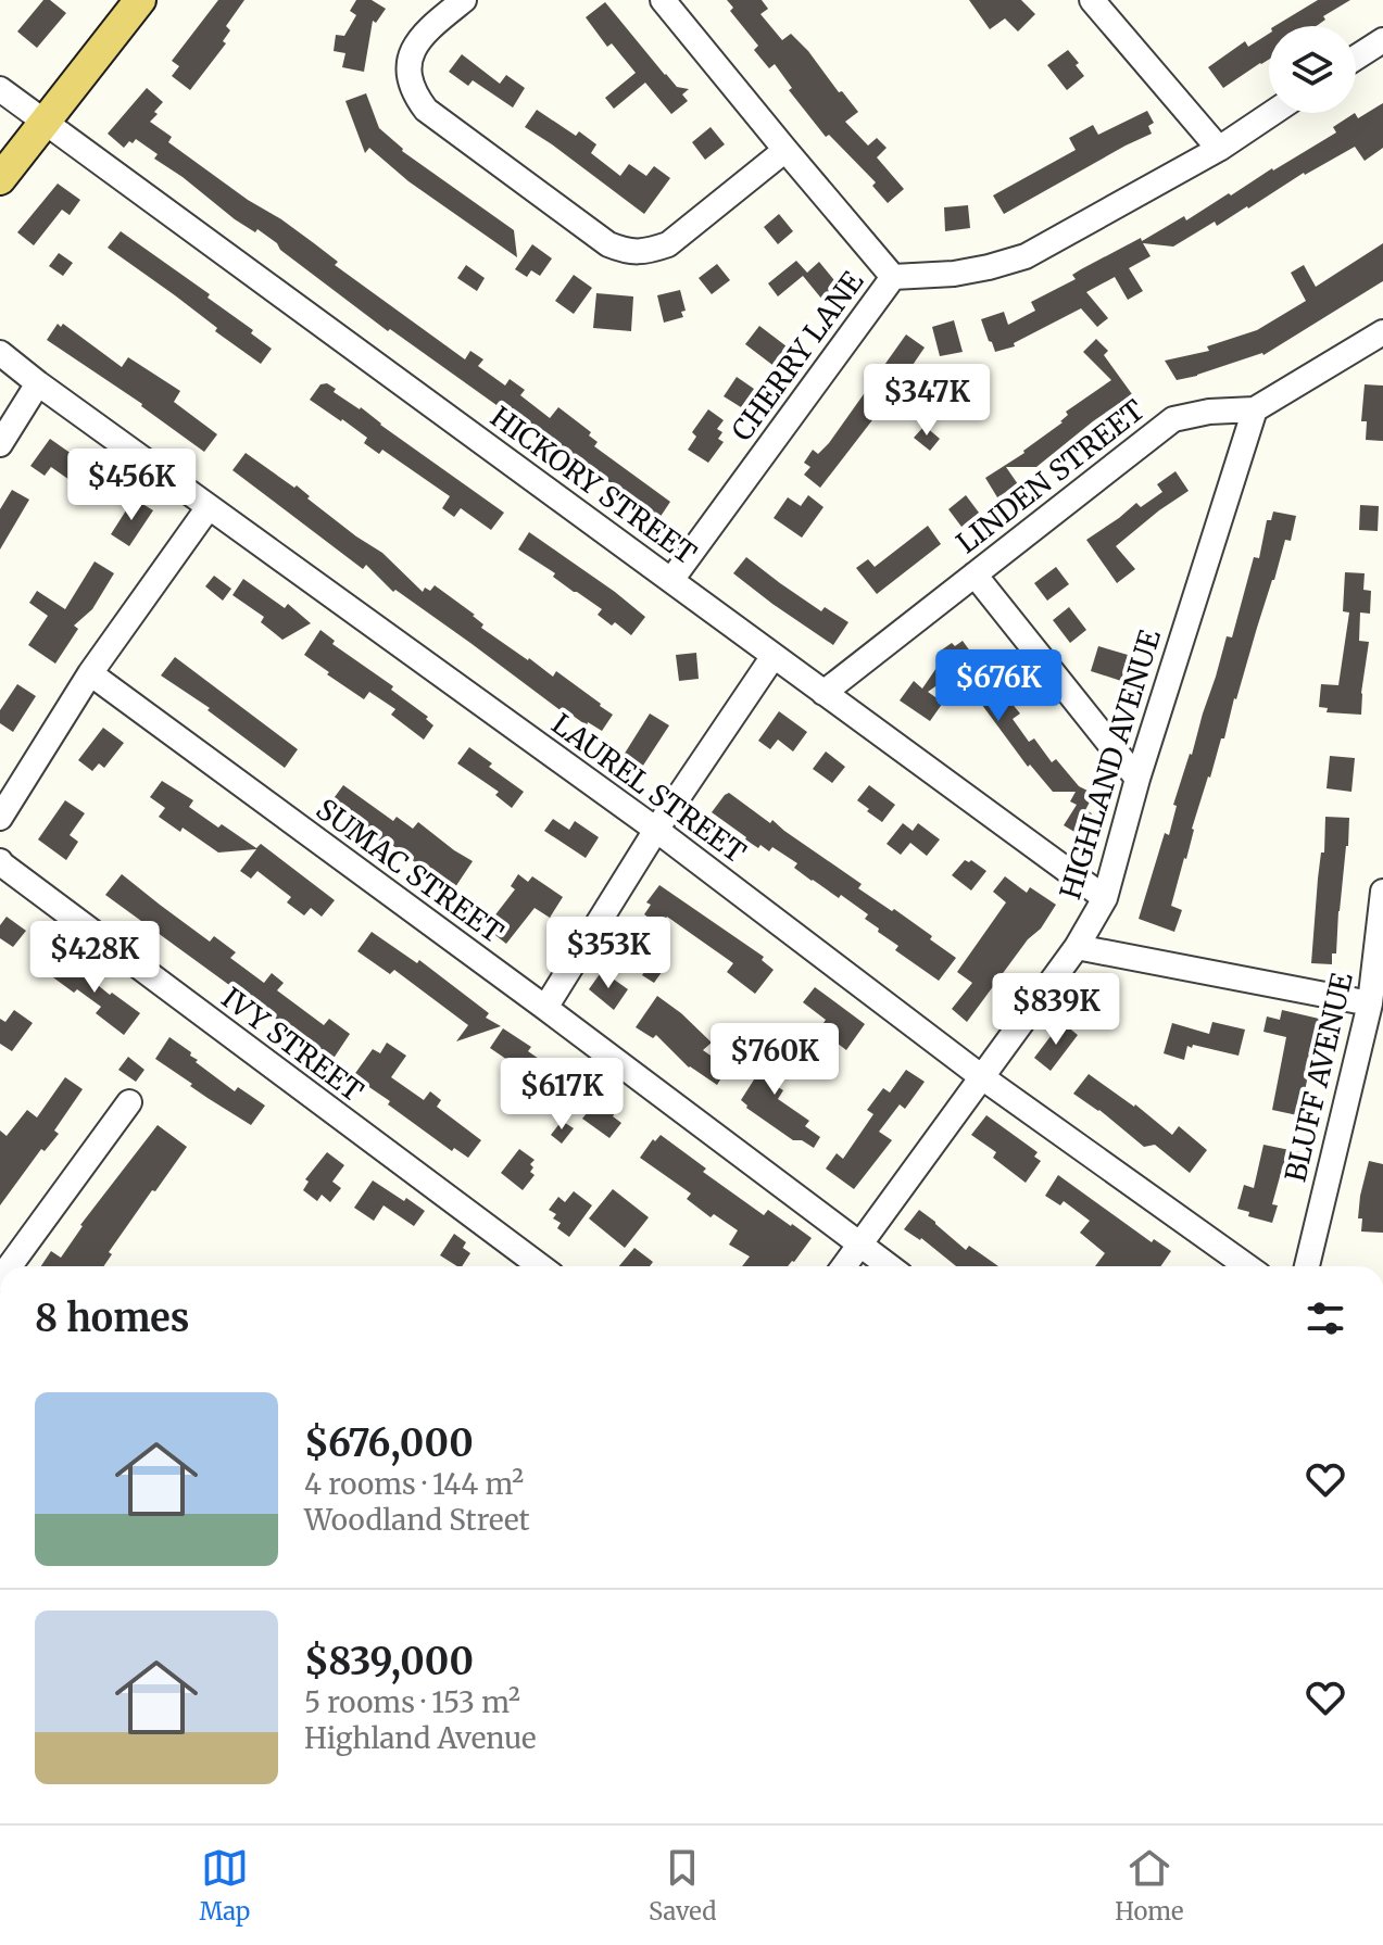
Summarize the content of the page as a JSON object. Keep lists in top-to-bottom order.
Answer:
{
  "streets": {
    "street": [
      "CHERRY LANE",
      "LINDEN STREET",
      "HICKORY STREET",
      "HIGHLAND AVENUE",
      "LAUREL STREET",
      "SUMAC STREET",
      "IVY STREET",
      "BLUFF AVENUE"
    ]
  },
  "crossings": [
    ["CHERRY LANE", "HICKORY STREET"],
    ["LINDEN STREET", "HICKORY STREET"],
    ["LINDEN STREET", "HIGHLAND AVENUE"],
    ["HICKORY STREET", "HIGHLAND AVENUE"],
    ["HIGHLAND AVENUE", "LAUREL STREET"],
    ["HIGHLAND AVENUE", "SUMAC STREET"]
  ],
  "page": {
    "price": [
      "$347K",
      "$456K",
      "$676K",
      "$353K",
      "$428K",
      "$839K",
      "$760K",
      "$617K"
    ],
    "heading": "8 homes",
    "list": [
      {
        "name": "$676,000",
        "note": "4 rooms · 144 m² · Woodland Street"
      },
      {
        "name": "$839,000",
        "note": "5 rooms · 153 m² · Highland Avenue"
      }
    ],
    "tabs": ["Map", "Saved", "Home"]
  }
}
